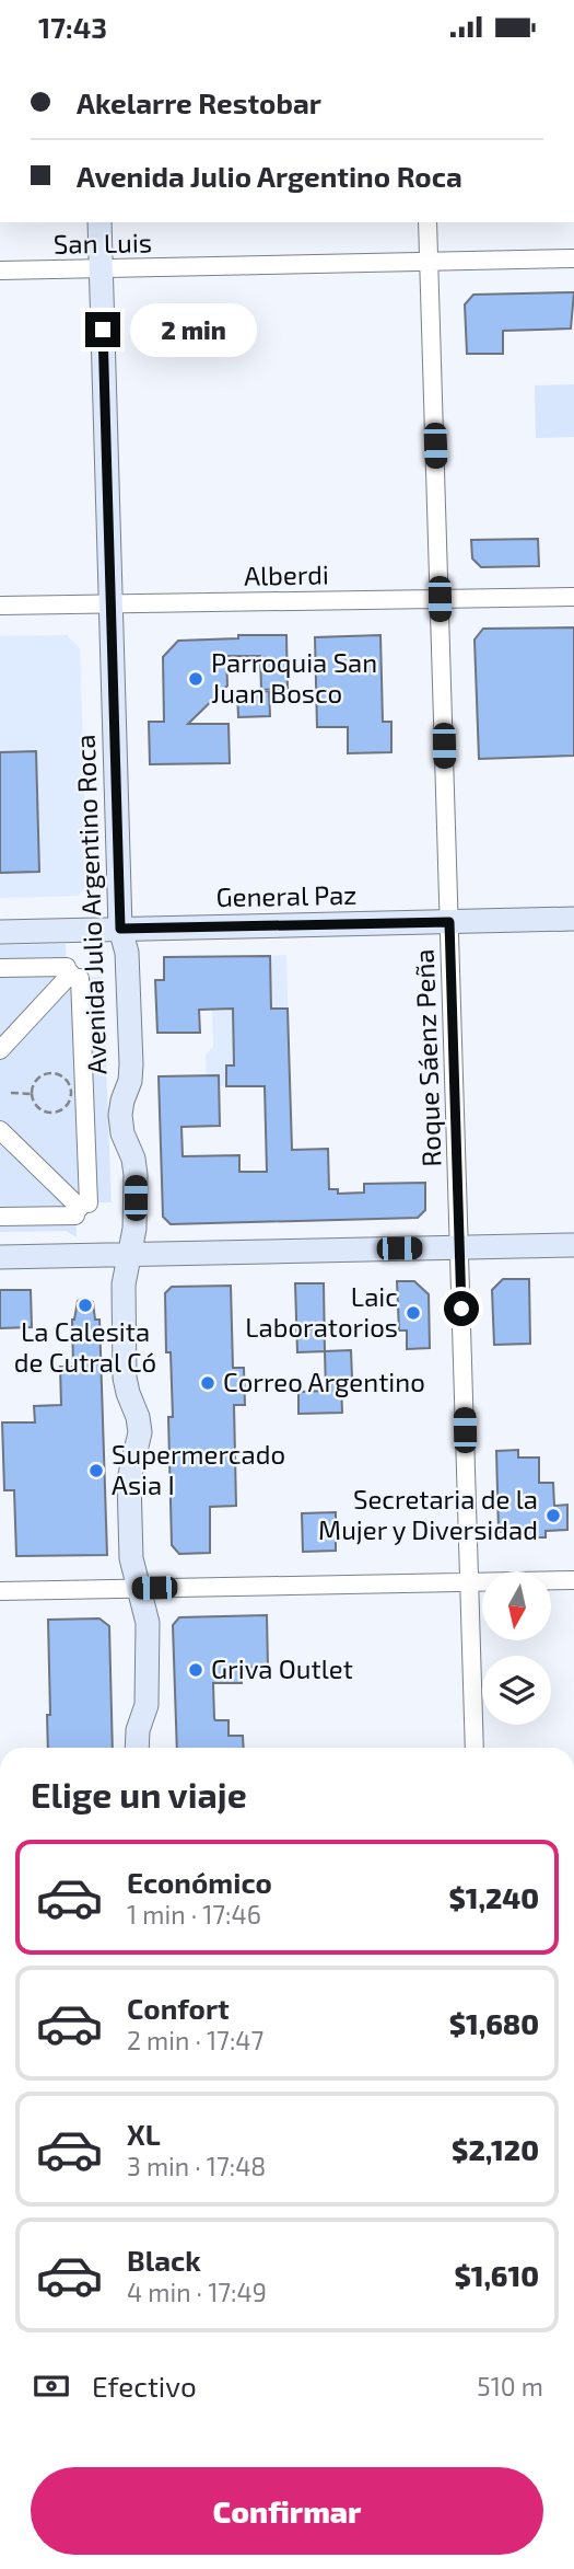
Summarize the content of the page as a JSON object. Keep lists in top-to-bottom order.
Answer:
{
  "streets": {
    "street": [
      "San Luis",
      "Alberdi",
      "General Paz",
      "Avenida Julio Argentino Roca",
      "Roque Sáenz Peña"
    ]
  },
  "crossings": [
    ["San Luis", "Avenida Julio Argentino Roca"],
    ["San Luis", "Roque Sáenz Peña"],
    ["Alberdi", "Avenida Julio Argentino Roca"],
    ["Alberdi", "Roque Sáenz Peña"],
    ["General Paz", "Avenida Julio Argentino Roca"],
    ["General Paz", "Roque Sáenz Peña"]
  ],
  "places": [
    "Parroquia San Juan Bosco",
    "La Calesita de Cutral Có",
    "Laic Laboratorios",
    "Correo Argentino",
    "Supermercado Asia I",
    "Secretaria de la Mujer y Diversidad",
    "Griva Outlet"
  ],
  "north": "bottom",
  "page": {
    "status": "17:43",
    "banner": ["Akelarre Restobar", "Avenida Julio Argentino Roca"],
    "bubble": "2 min",
    "heading": "Elige un viaje",
    "list": [
      {
        "name": "Económico",
        "note": "1 min · 17:46",
        "value": "$1,240"
      },
      {
        "name": "Confort",
        "note": "2 min · 17:47",
        "value": "$1,680"
      },
      {
        "name": "XL",
        "note": "3 min · 17:48",
        "value": "$2,120"
      },
      {
        "name": "Black",
        "note": "4 min · 17:49",
        "value": "$1,610"
      }
    ],
    "pay": ["Efectivo", "510 m"],
    "buttons": "Confirmar"
  }
}
